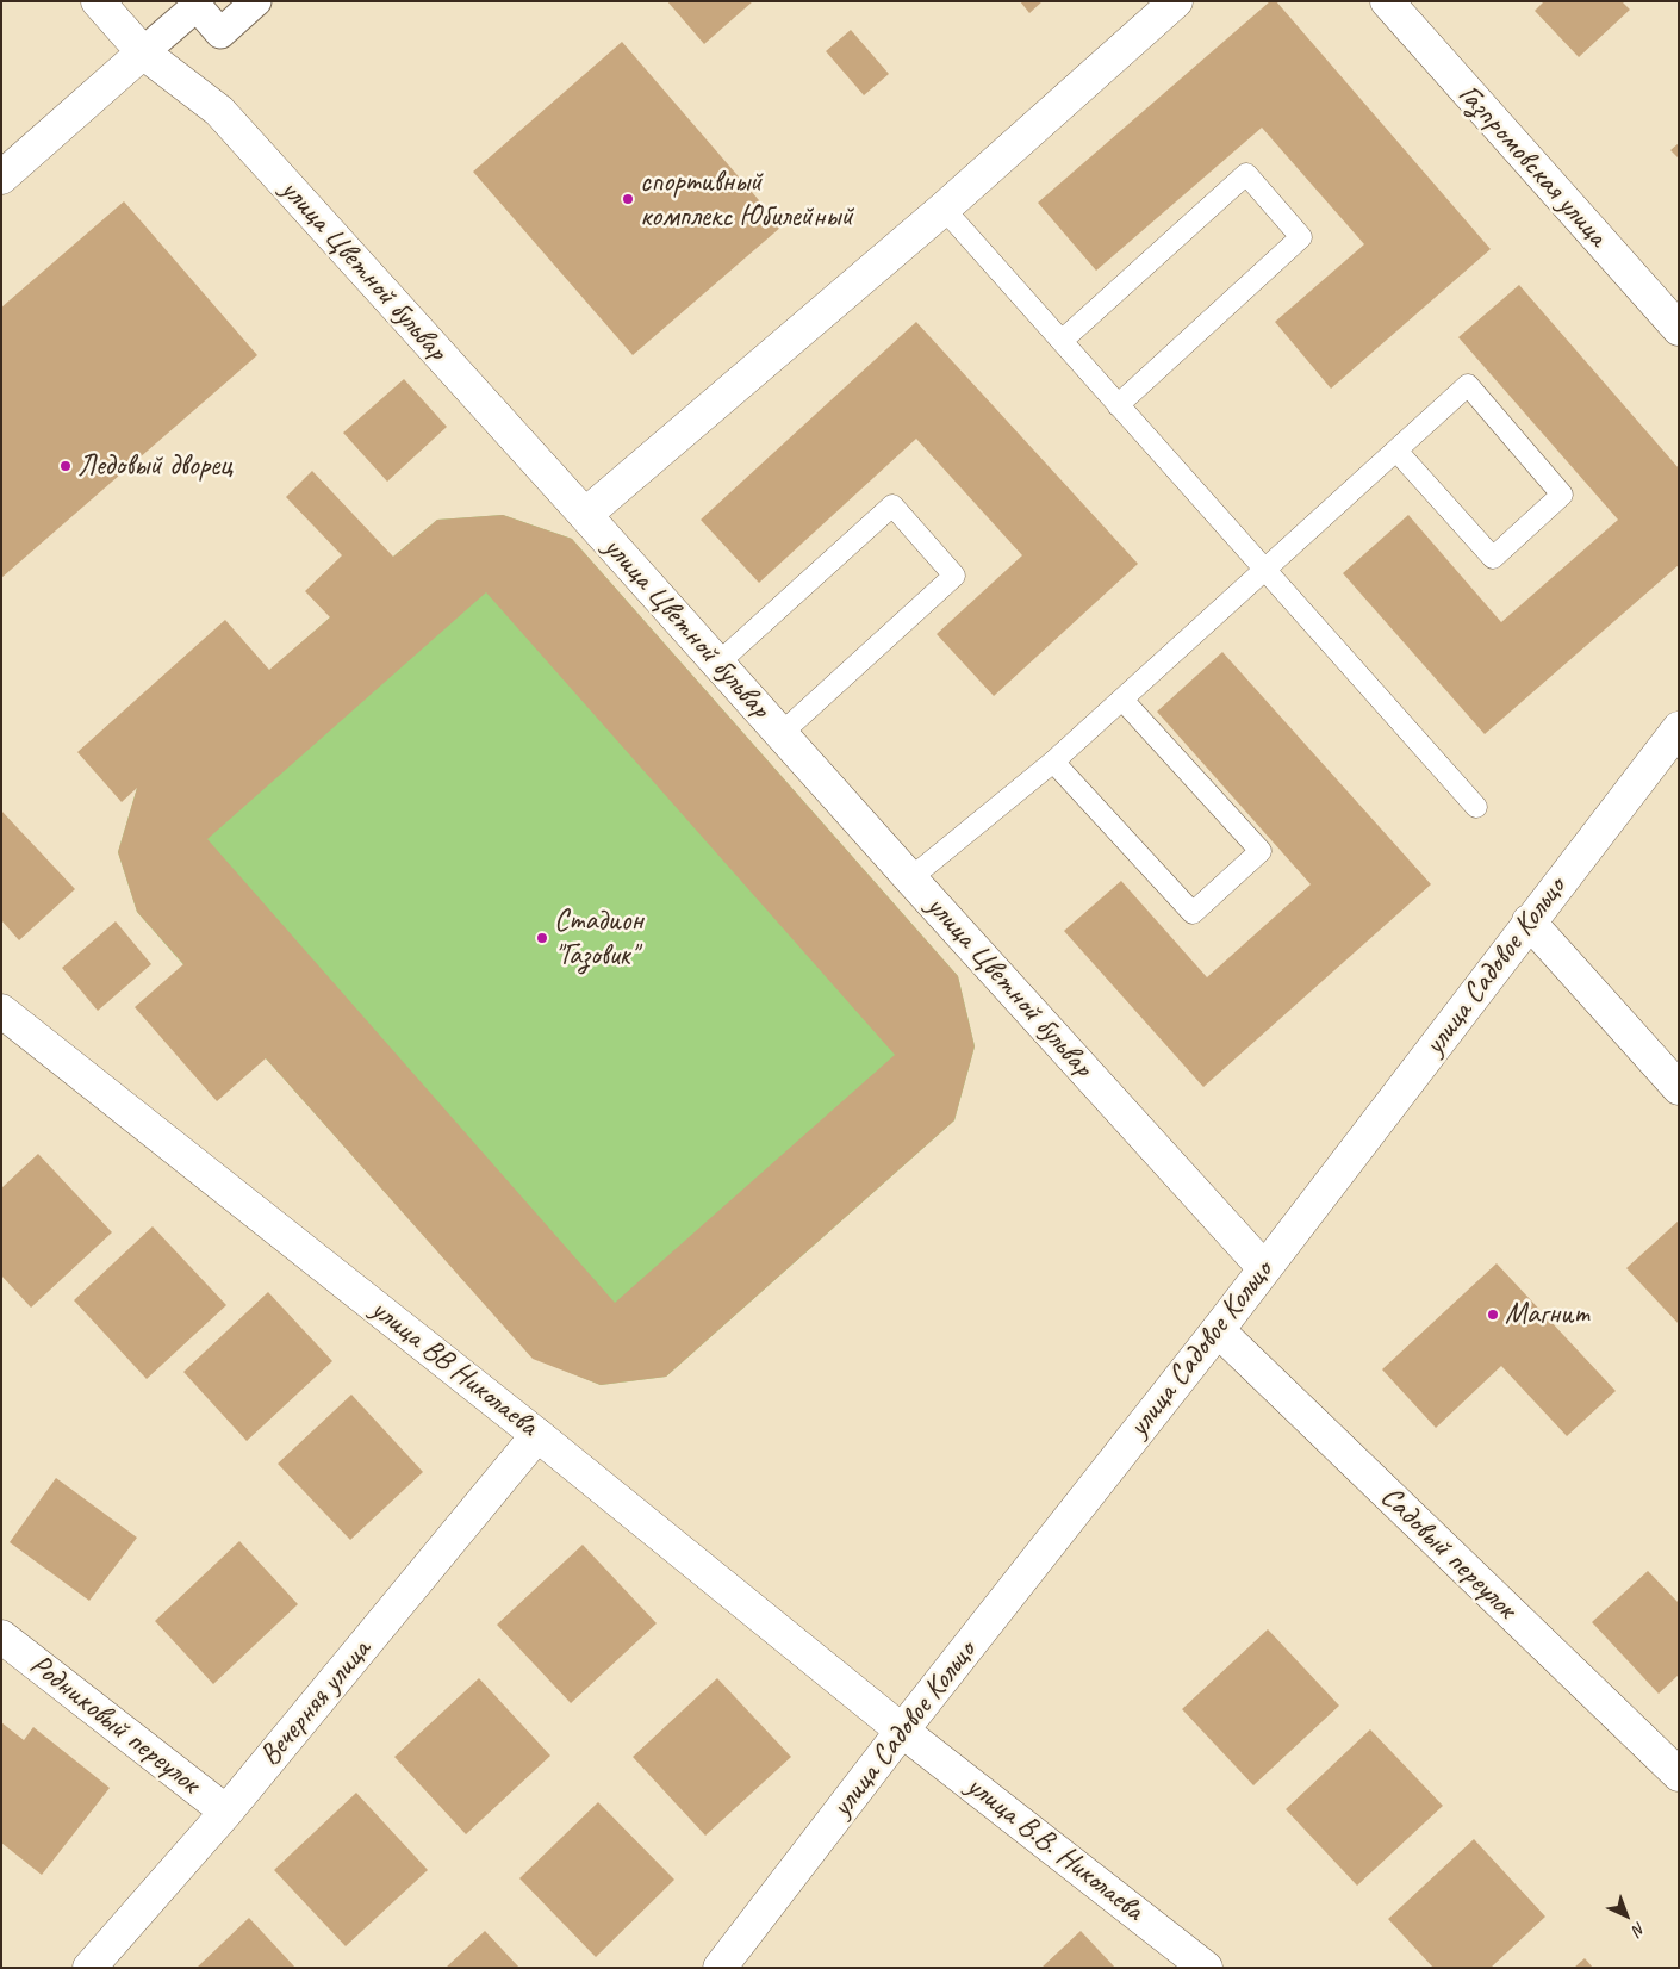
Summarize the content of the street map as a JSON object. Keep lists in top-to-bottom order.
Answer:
{
  "streets": {
    "street": [
      "Газпромовская улица",
      "улица Цветной бульвар",
      "улица Садовое Кольцо",
      "улица ВВ Николаева",
      "Садовый переулок",
      "Вечерняя улица",
      "Родниковый переулок",
      "улица В.В. Николаева"
    ]
  },
  "crossings": [
    ["улица Цветной бульвар", "улица Садовое Кольцо"],
    ["улица Садовое Кольцо", "улица ВВ Николаева"],
    ["улица Садовое Кольцо", "Садовый переулок"],
    ["улица Садовое Кольцо", "улица В.В. Николаева"],
    ["улица ВВ Николаева", "Вечерняя улица"],
    ["улица ВВ Николаева", "улица В.В. Николаева"],
    ["Вечерняя улица", "Родниковый переулок"]
  ],
  "places": [
    "спортивный комплекс Юбилейный",
    "Ледовый дворец",
    "Стадион \"Газовик\"",
    "Магнит"
  ],
  "north": "bottom right"
}
